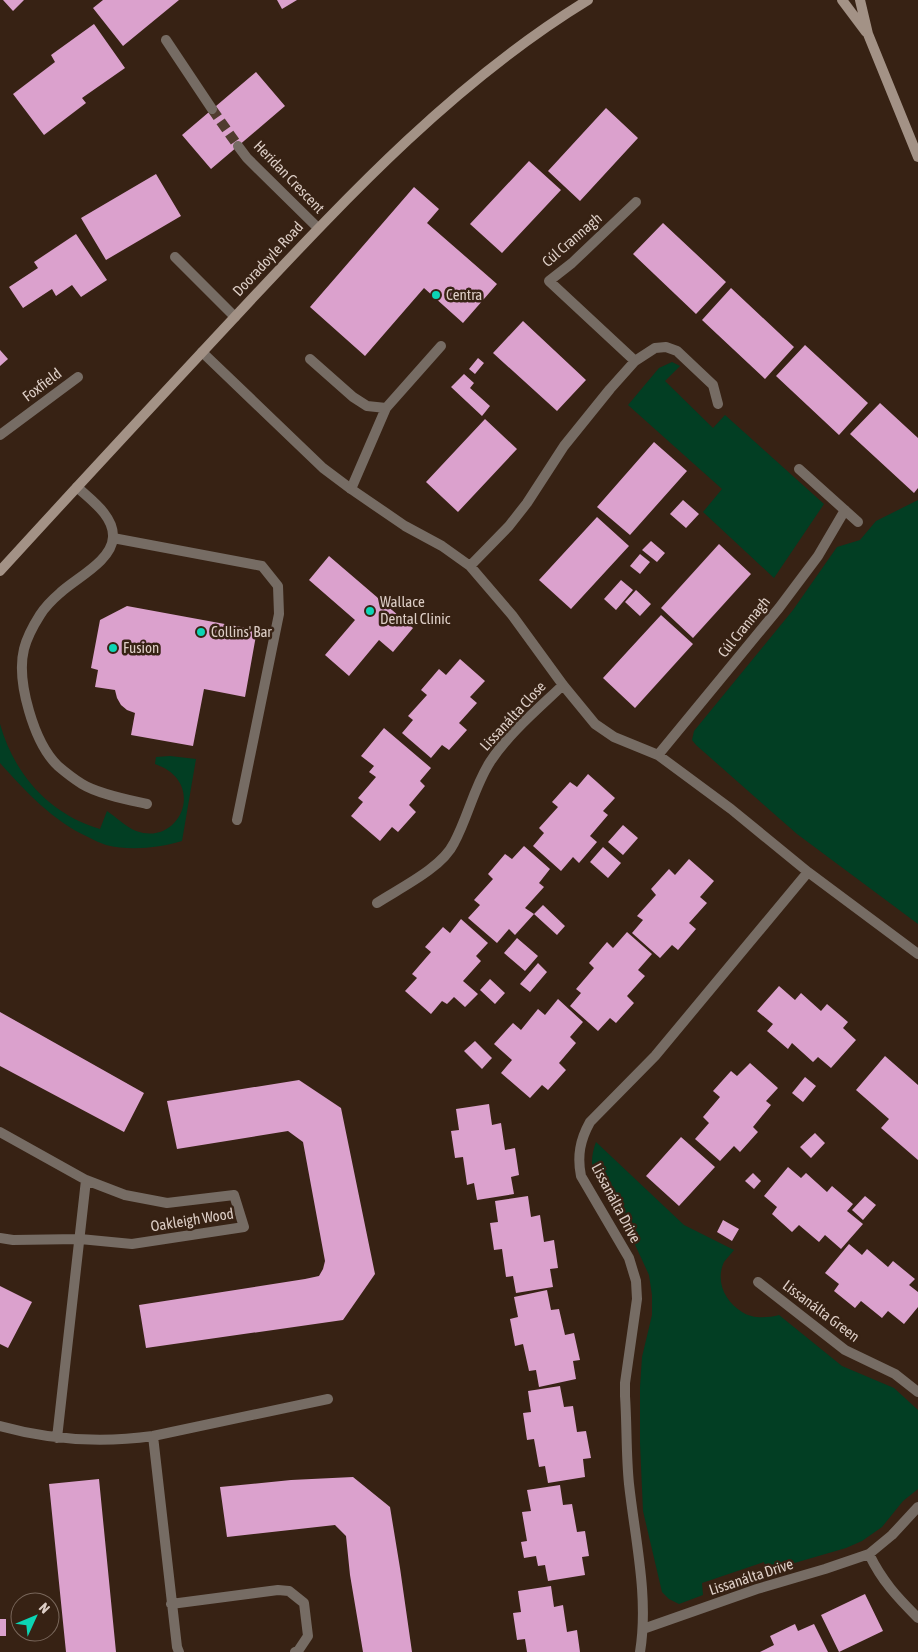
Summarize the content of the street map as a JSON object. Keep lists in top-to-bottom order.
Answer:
{
  "streets": {
    "street": [
      "Heridan Crescent",
      "Cúl Crannagh",
      "Dooradoyle Road",
      "Foxfield",
      "Lissanálta Close",
      "Lissanálta Drive",
      "Oakleigh Wood",
      "Lissanálta Green"
    ]
  },
  "crossings": [
    ["Heridan Crescent", "Dooradoyle Road"]
  ],
  "places": [
    "Centra",
    "Wallace Dental Clinic",
    "Collins' Bar",
    "Fusion"
  ],
  "north": "top right"
}
